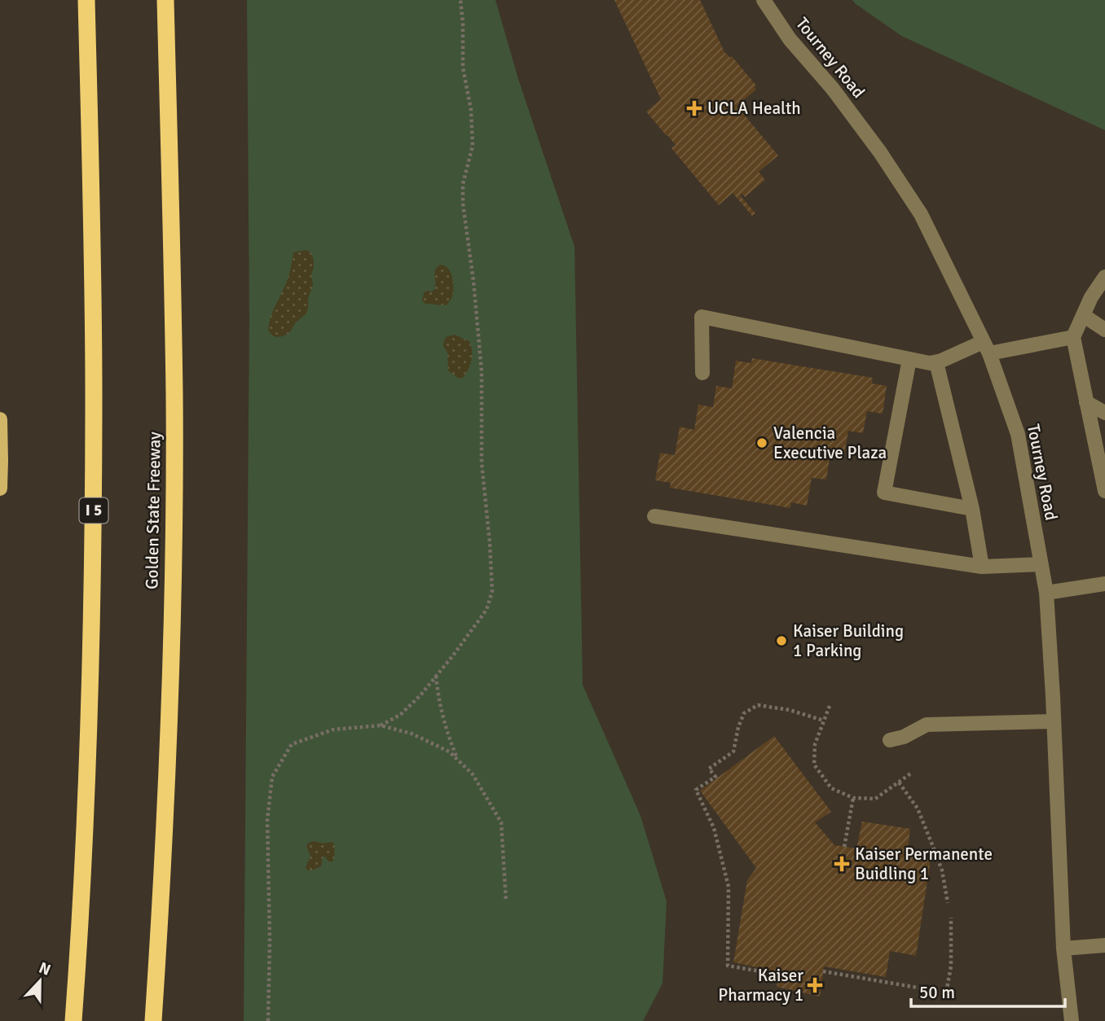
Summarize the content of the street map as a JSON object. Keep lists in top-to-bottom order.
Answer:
{
  "streets": {
    "highway": ["I 5", "Golden State Freeway"],
    "street": ["Tourney Road"]
  },
  "places": {
    "health": ["UCLA Health", "Kaiser Permanente Buidling 1", "Kaiser Pharmacy 1"],
    "other": ["Valencia Executive Plaza", "Kaiser Building 1 Parking"]
  },
  "scale_bar": "50 m",
  "north": "top"
}
